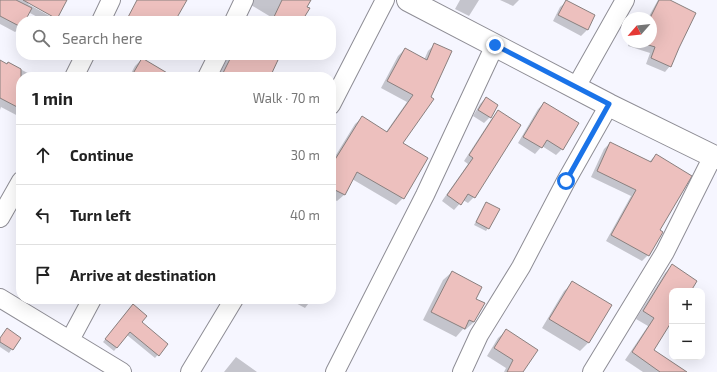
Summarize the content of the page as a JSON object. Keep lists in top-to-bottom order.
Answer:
{
  "north": "bottom left",
  "page": {
    "search": "Search here",
    "heading": ["1 min", "Walk · 70 m"],
    "list": [
      ["Continue", "30 m"],
      ["Turn left", "40 m"],
      "Arrive at destination"
    ],
    "map_buttons": ["+", "−"]
  }
}
